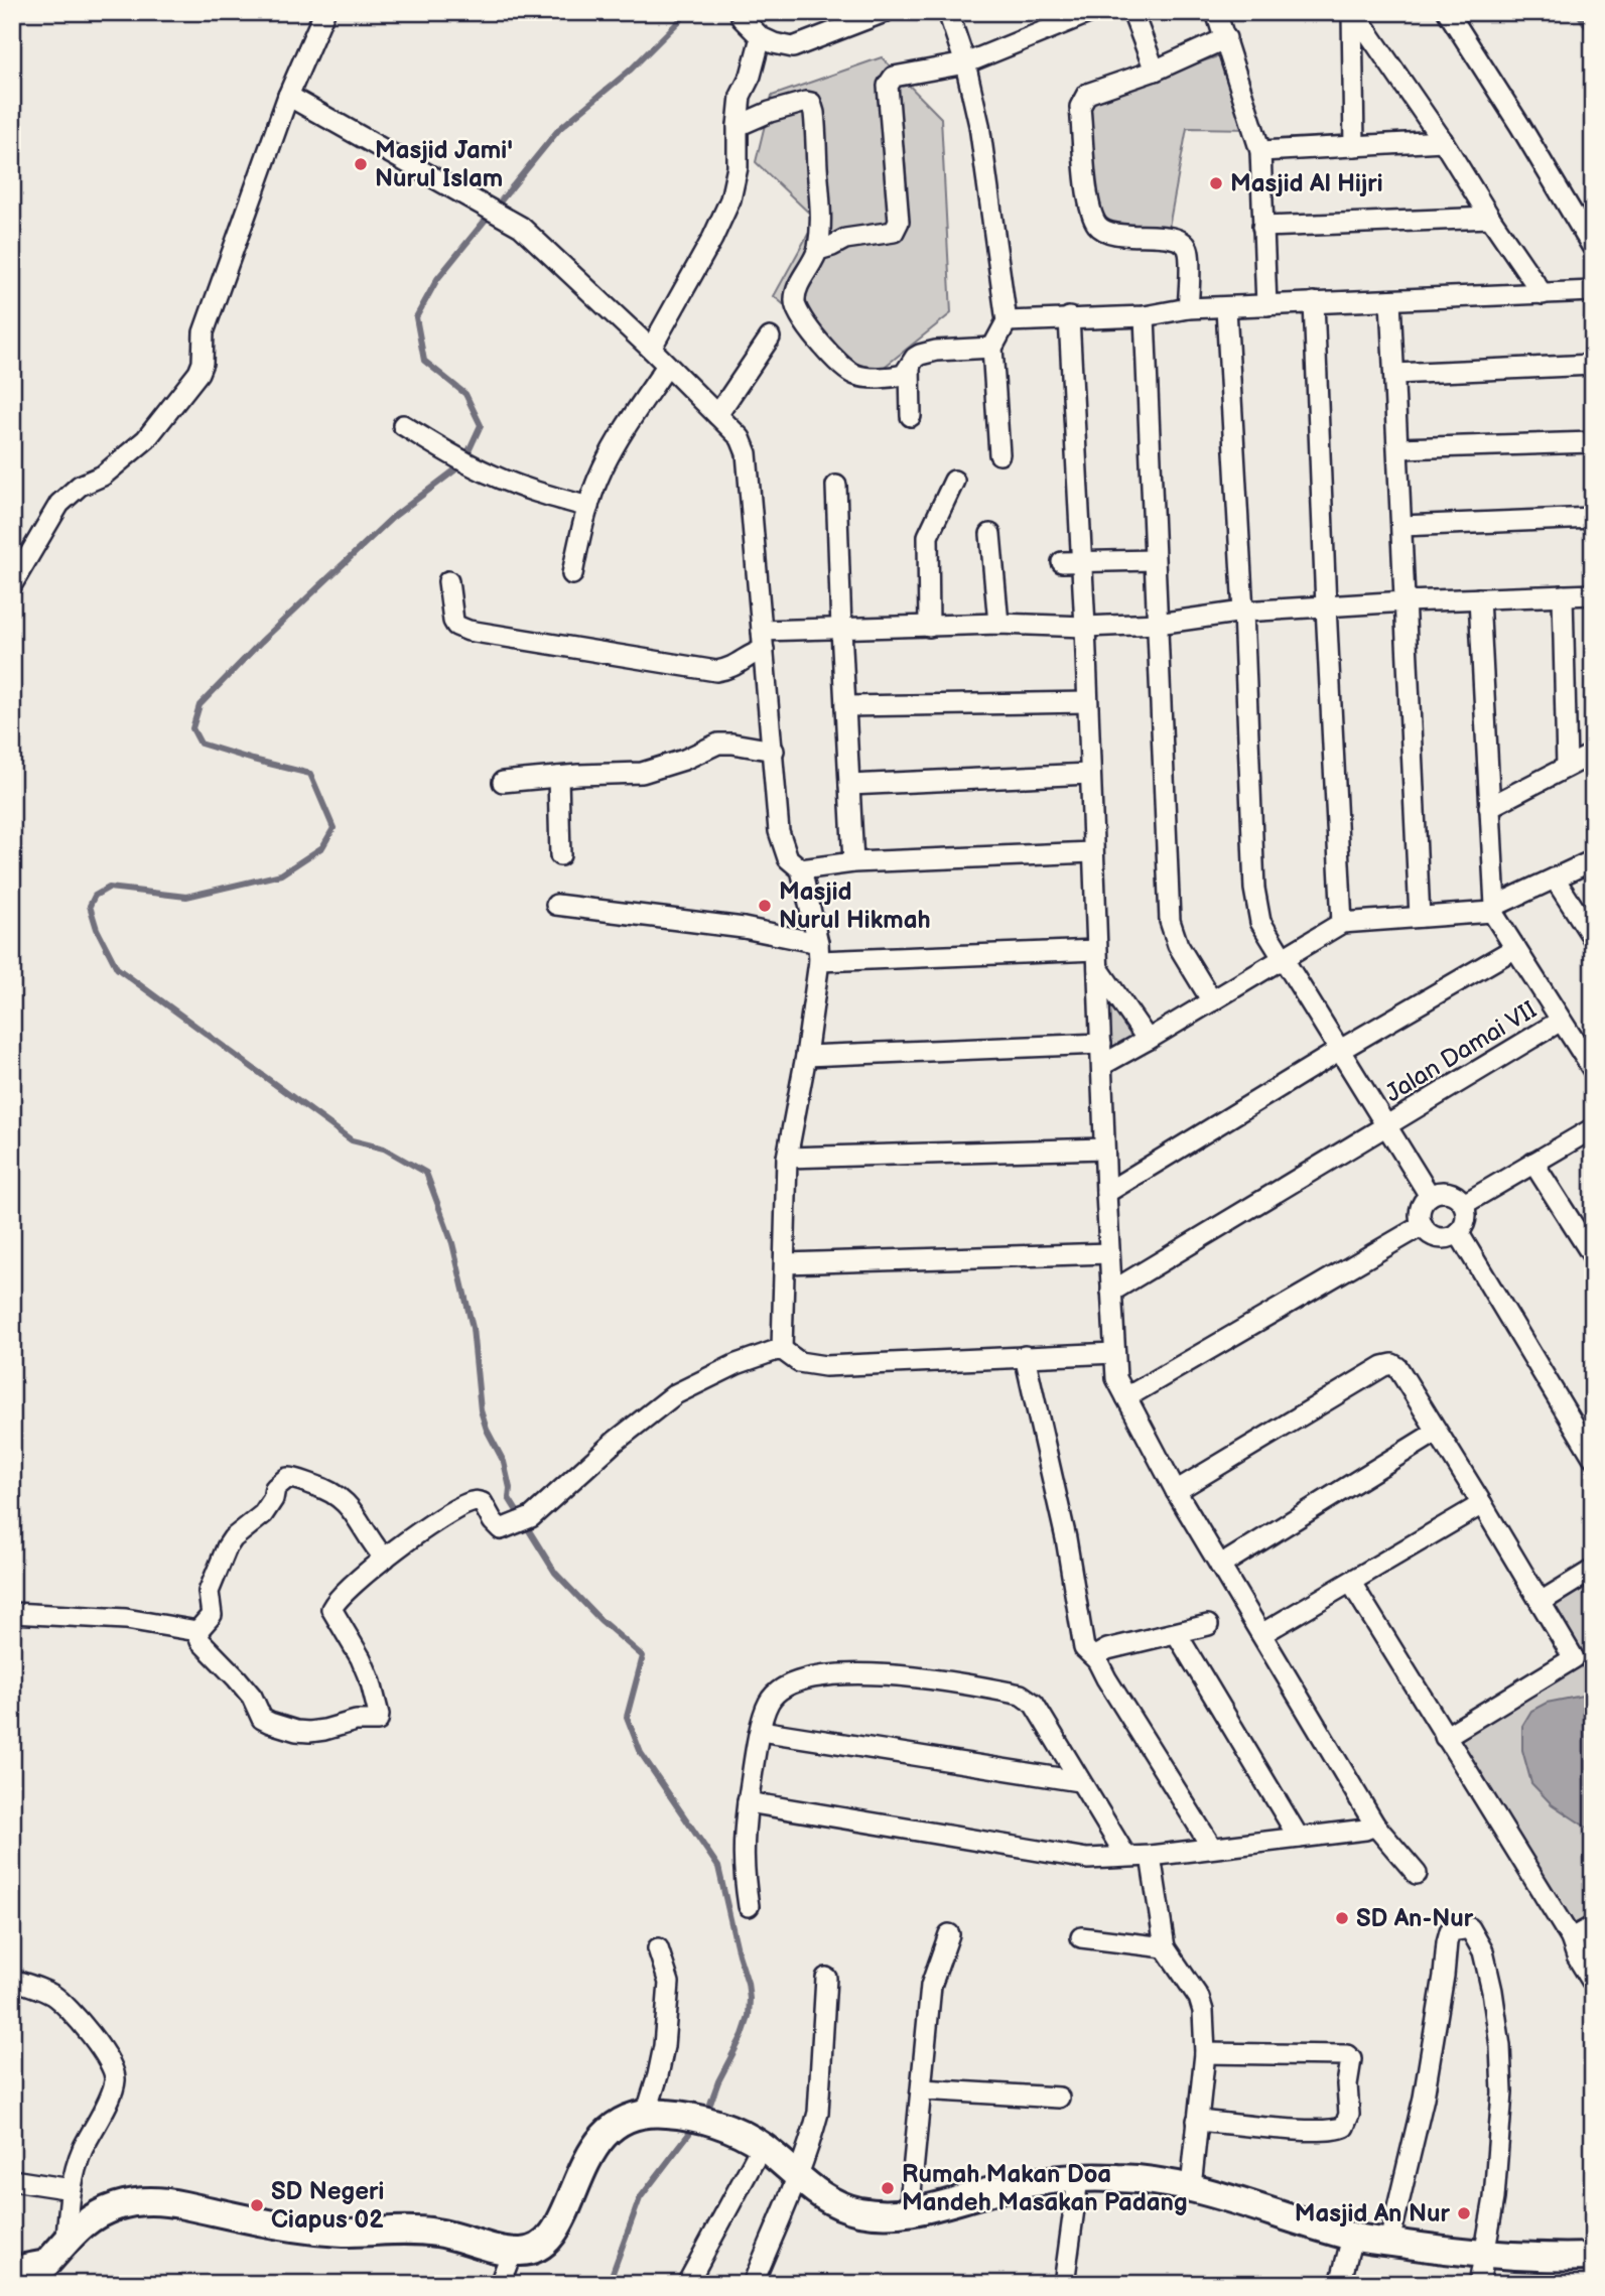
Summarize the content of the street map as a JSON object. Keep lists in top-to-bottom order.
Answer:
{
  "streets": {
    "street": ["Jalan Damai VII"]
  },
  "places": [
    "Masjid Jami' Nurul Islam",
    "Masjid Al Hijri",
    "Masjid Nurul Hikmah",
    "SD An-Nur",
    "Rumah Makan Doa Mandeh Masakan Padang",
    "SD Negeri Ciapus 02",
    "Masjid An Nur"
  ]
}
